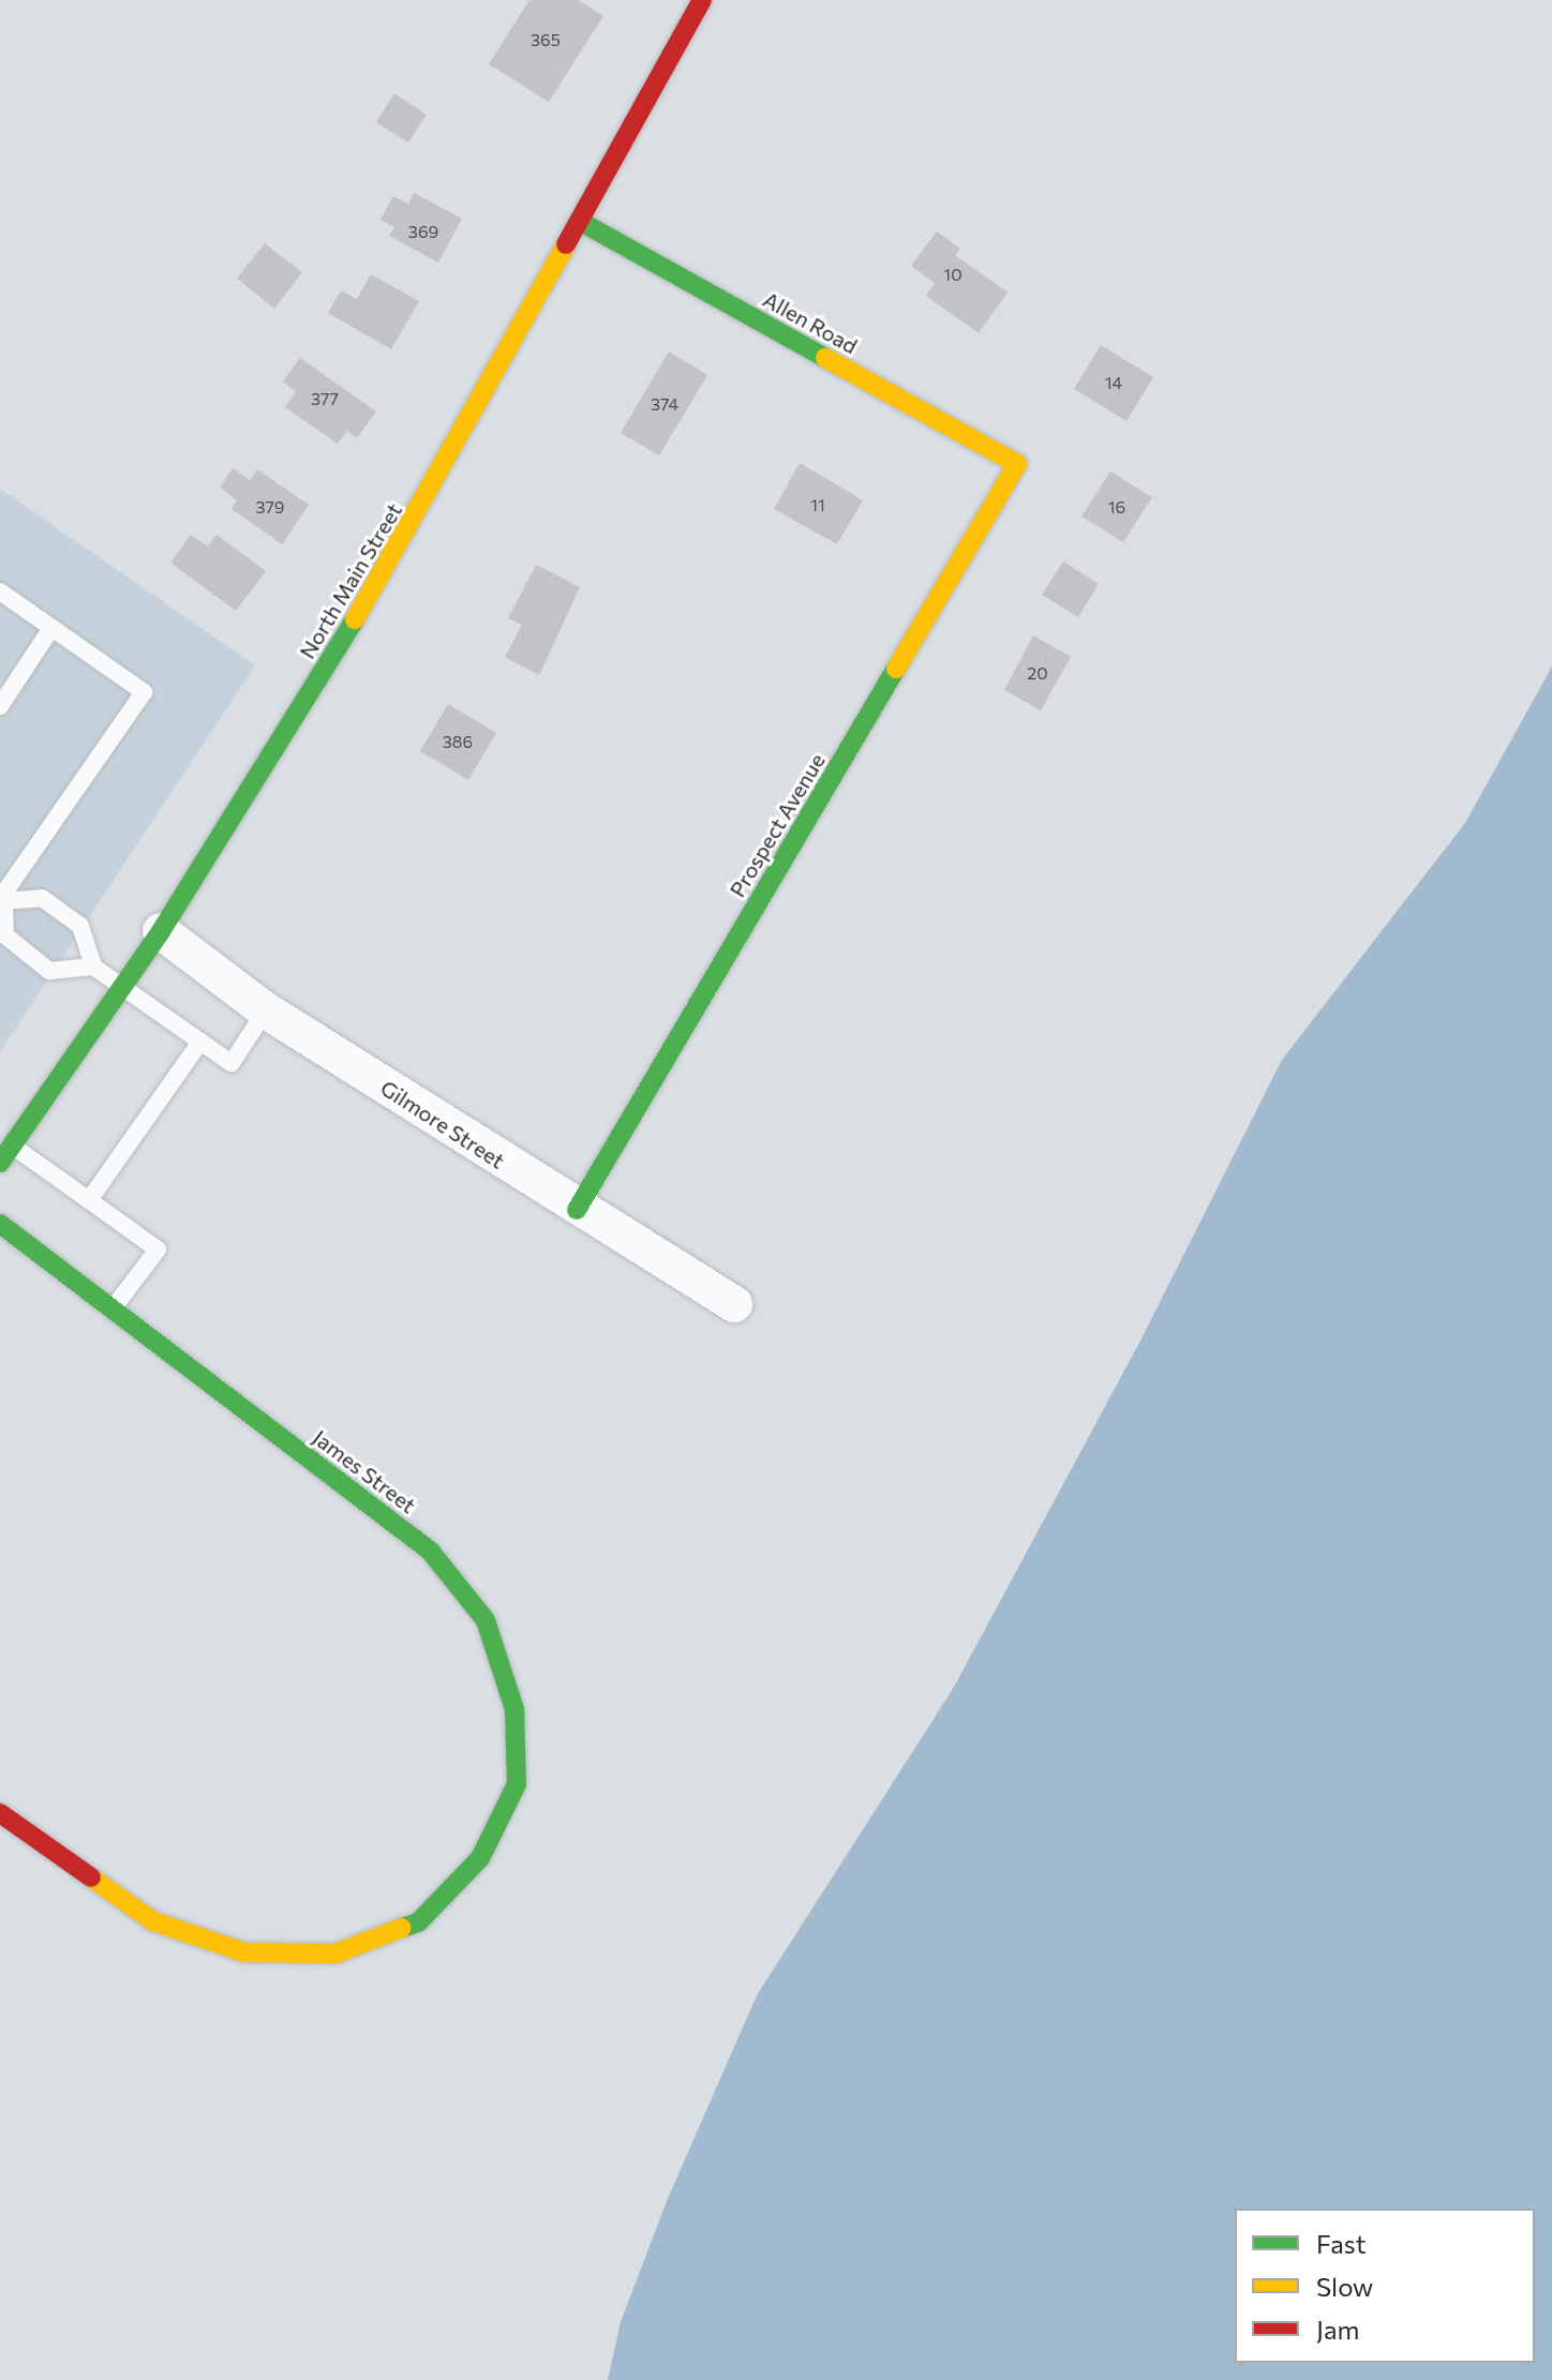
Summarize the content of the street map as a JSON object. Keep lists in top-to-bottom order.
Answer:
{
  "streets": {
    "street": [
      "Allen Road",
      "North Main Street",
      "Prospect Avenue",
      "Gilmore Street",
      "James Street"
    ]
  },
  "crossings": [
    ["Allen Road", "North Main Street"],
    ["Allen Road", "Prospect Avenue"],
    ["North Main Street", "Gilmore Street"],
    ["Prospect Avenue", "Gilmore Street"]
  ],
  "house_numbers": [
    "365",
    "369",
    "10",
    "14",
    "377",
    "374",
    "11",
    "379",
    "16",
    "20",
    "386"
  ],
  "legend": ["Fast", "Slow", "Jam"]
}
